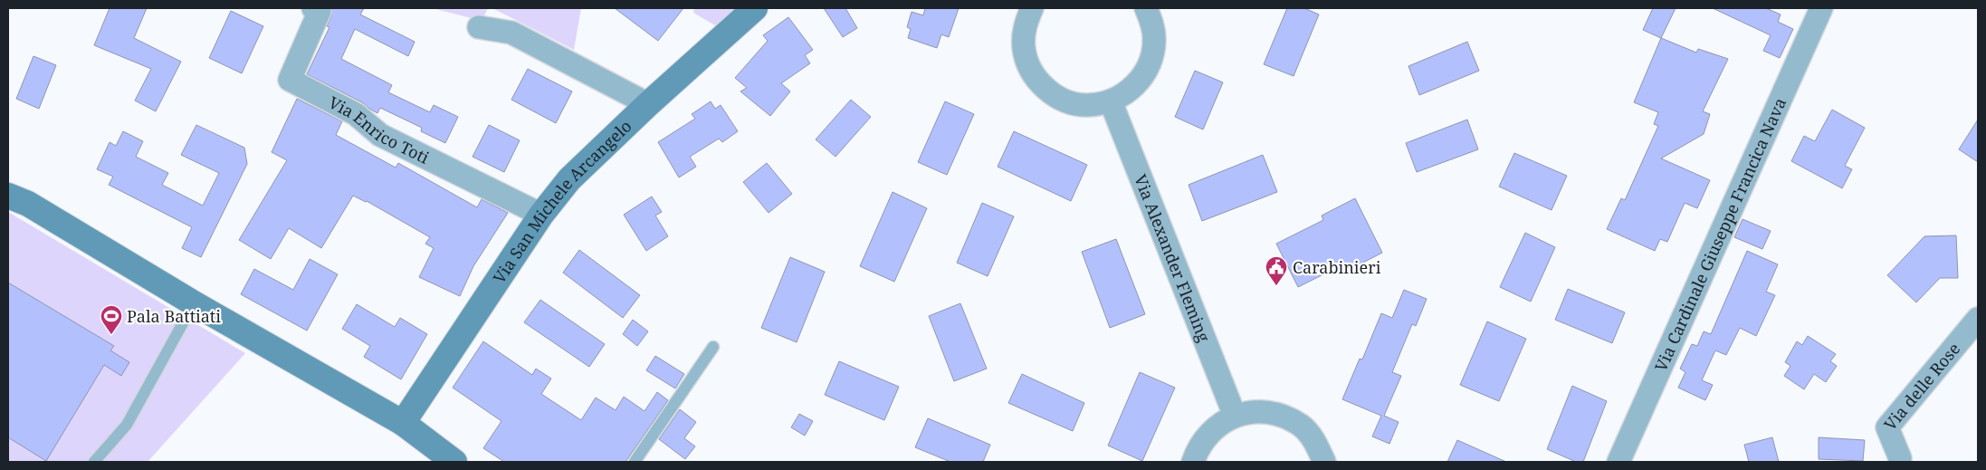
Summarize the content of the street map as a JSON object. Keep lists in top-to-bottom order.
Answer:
{
  "streets": {
    "main road": ["Via San Michele Arcangelo"],
    "street": [
      "Via Enrico Toti",
      "Via Cardinale Giuseppe Francica Nava",
      "Via Alexander Fleming",
      "Via delle Rose"
    ]
  },
  "crossings": [
    ["Via Enrico Toti", "Via San Michele Arcangelo"]
  ],
  "places": {
    "public building": ["Carabinieri"],
    "sports": ["Pala Battiati"]
  }
}
